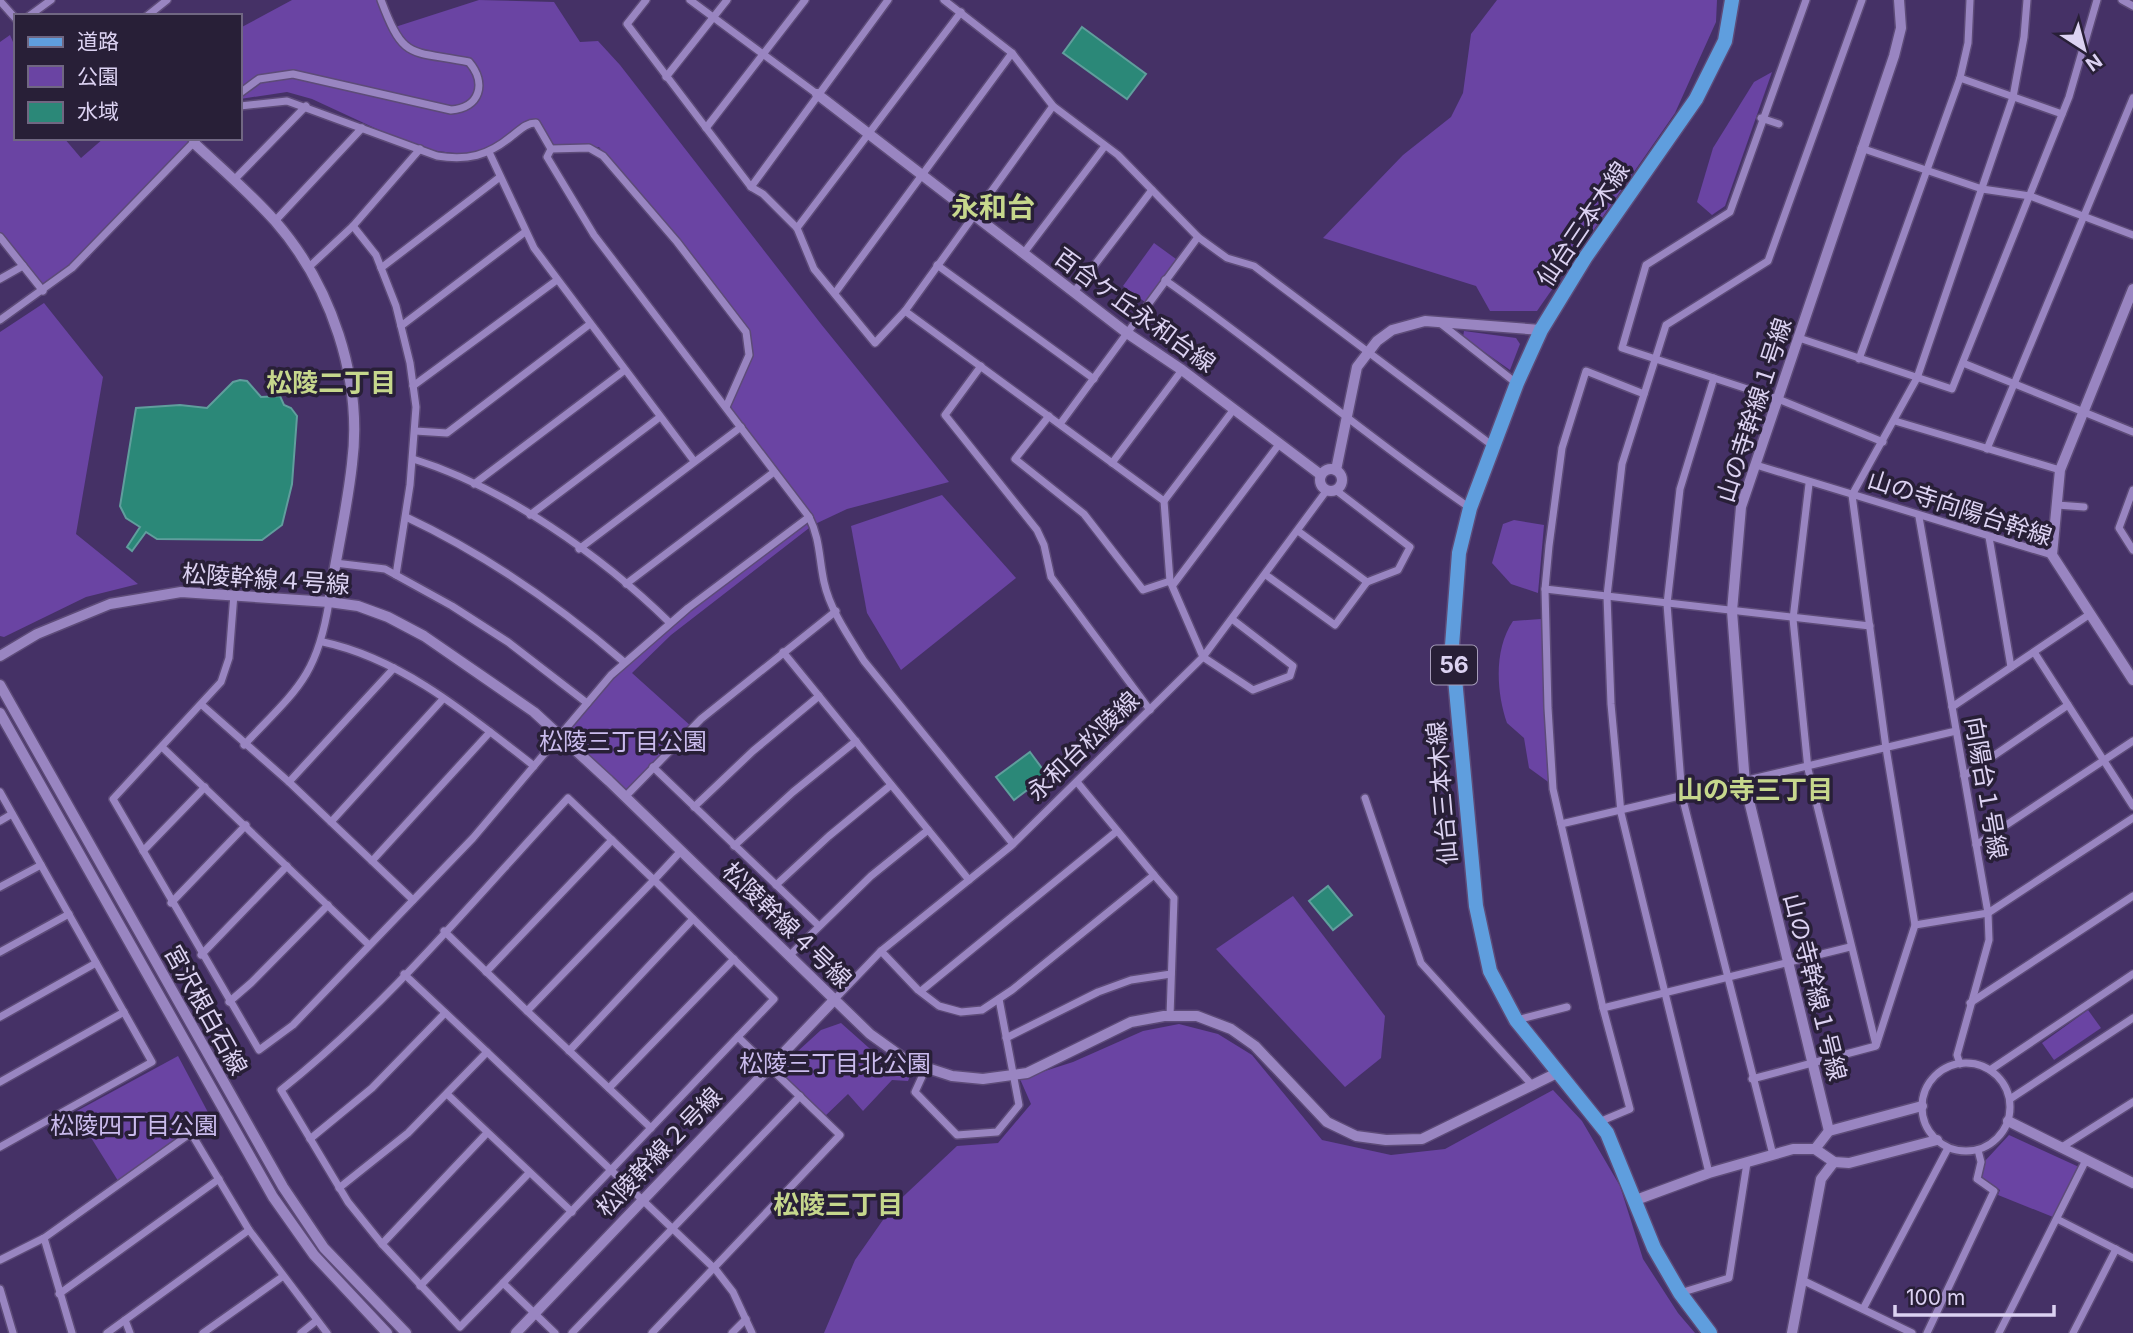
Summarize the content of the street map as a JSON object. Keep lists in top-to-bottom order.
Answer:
{
  "streets": {
    "main road": ["仙台三本木線", "56"],
    "street": [
      "百合ケ丘永和台線",
      "山の寺幹線１号線",
      "山の寺向陽台幹線",
      "松陵幹線４号線",
      "永和台松陵線",
      "向陽台１号線",
      "宮沢根白石線",
      "松陵幹線２号線"
    ]
  },
  "crossings": [
    ["仙台三本木線", "松陵幹線４号線"],
    ["百合ケ丘永和台線", "永和台松陵線"],
    ["山の寺幹線１号線", "山の寺向陽台幹線"],
    ["山の寺向陽台幹線", "向陽台１号線"],
    ["松陵幹線４号線", "永和台松陵線"],
    ["松陵幹線４号線", "松陵幹線２号線"],
    ["永和台松陵線", "松陵幹線２号線"]
  ],
  "districts": [
    "永和台",
    "松陵二丁目",
    "山の寺三丁目",
    "松陵三丁目"
  ],
  "parks": ["松陵三丁目公園", "松陵三丁目北公園", "松陵四丁目公園"],
  "legend": ["道路", "公園", "水域"],
  "scale_bar": "100 m",
  "north": "bottom right"
}
